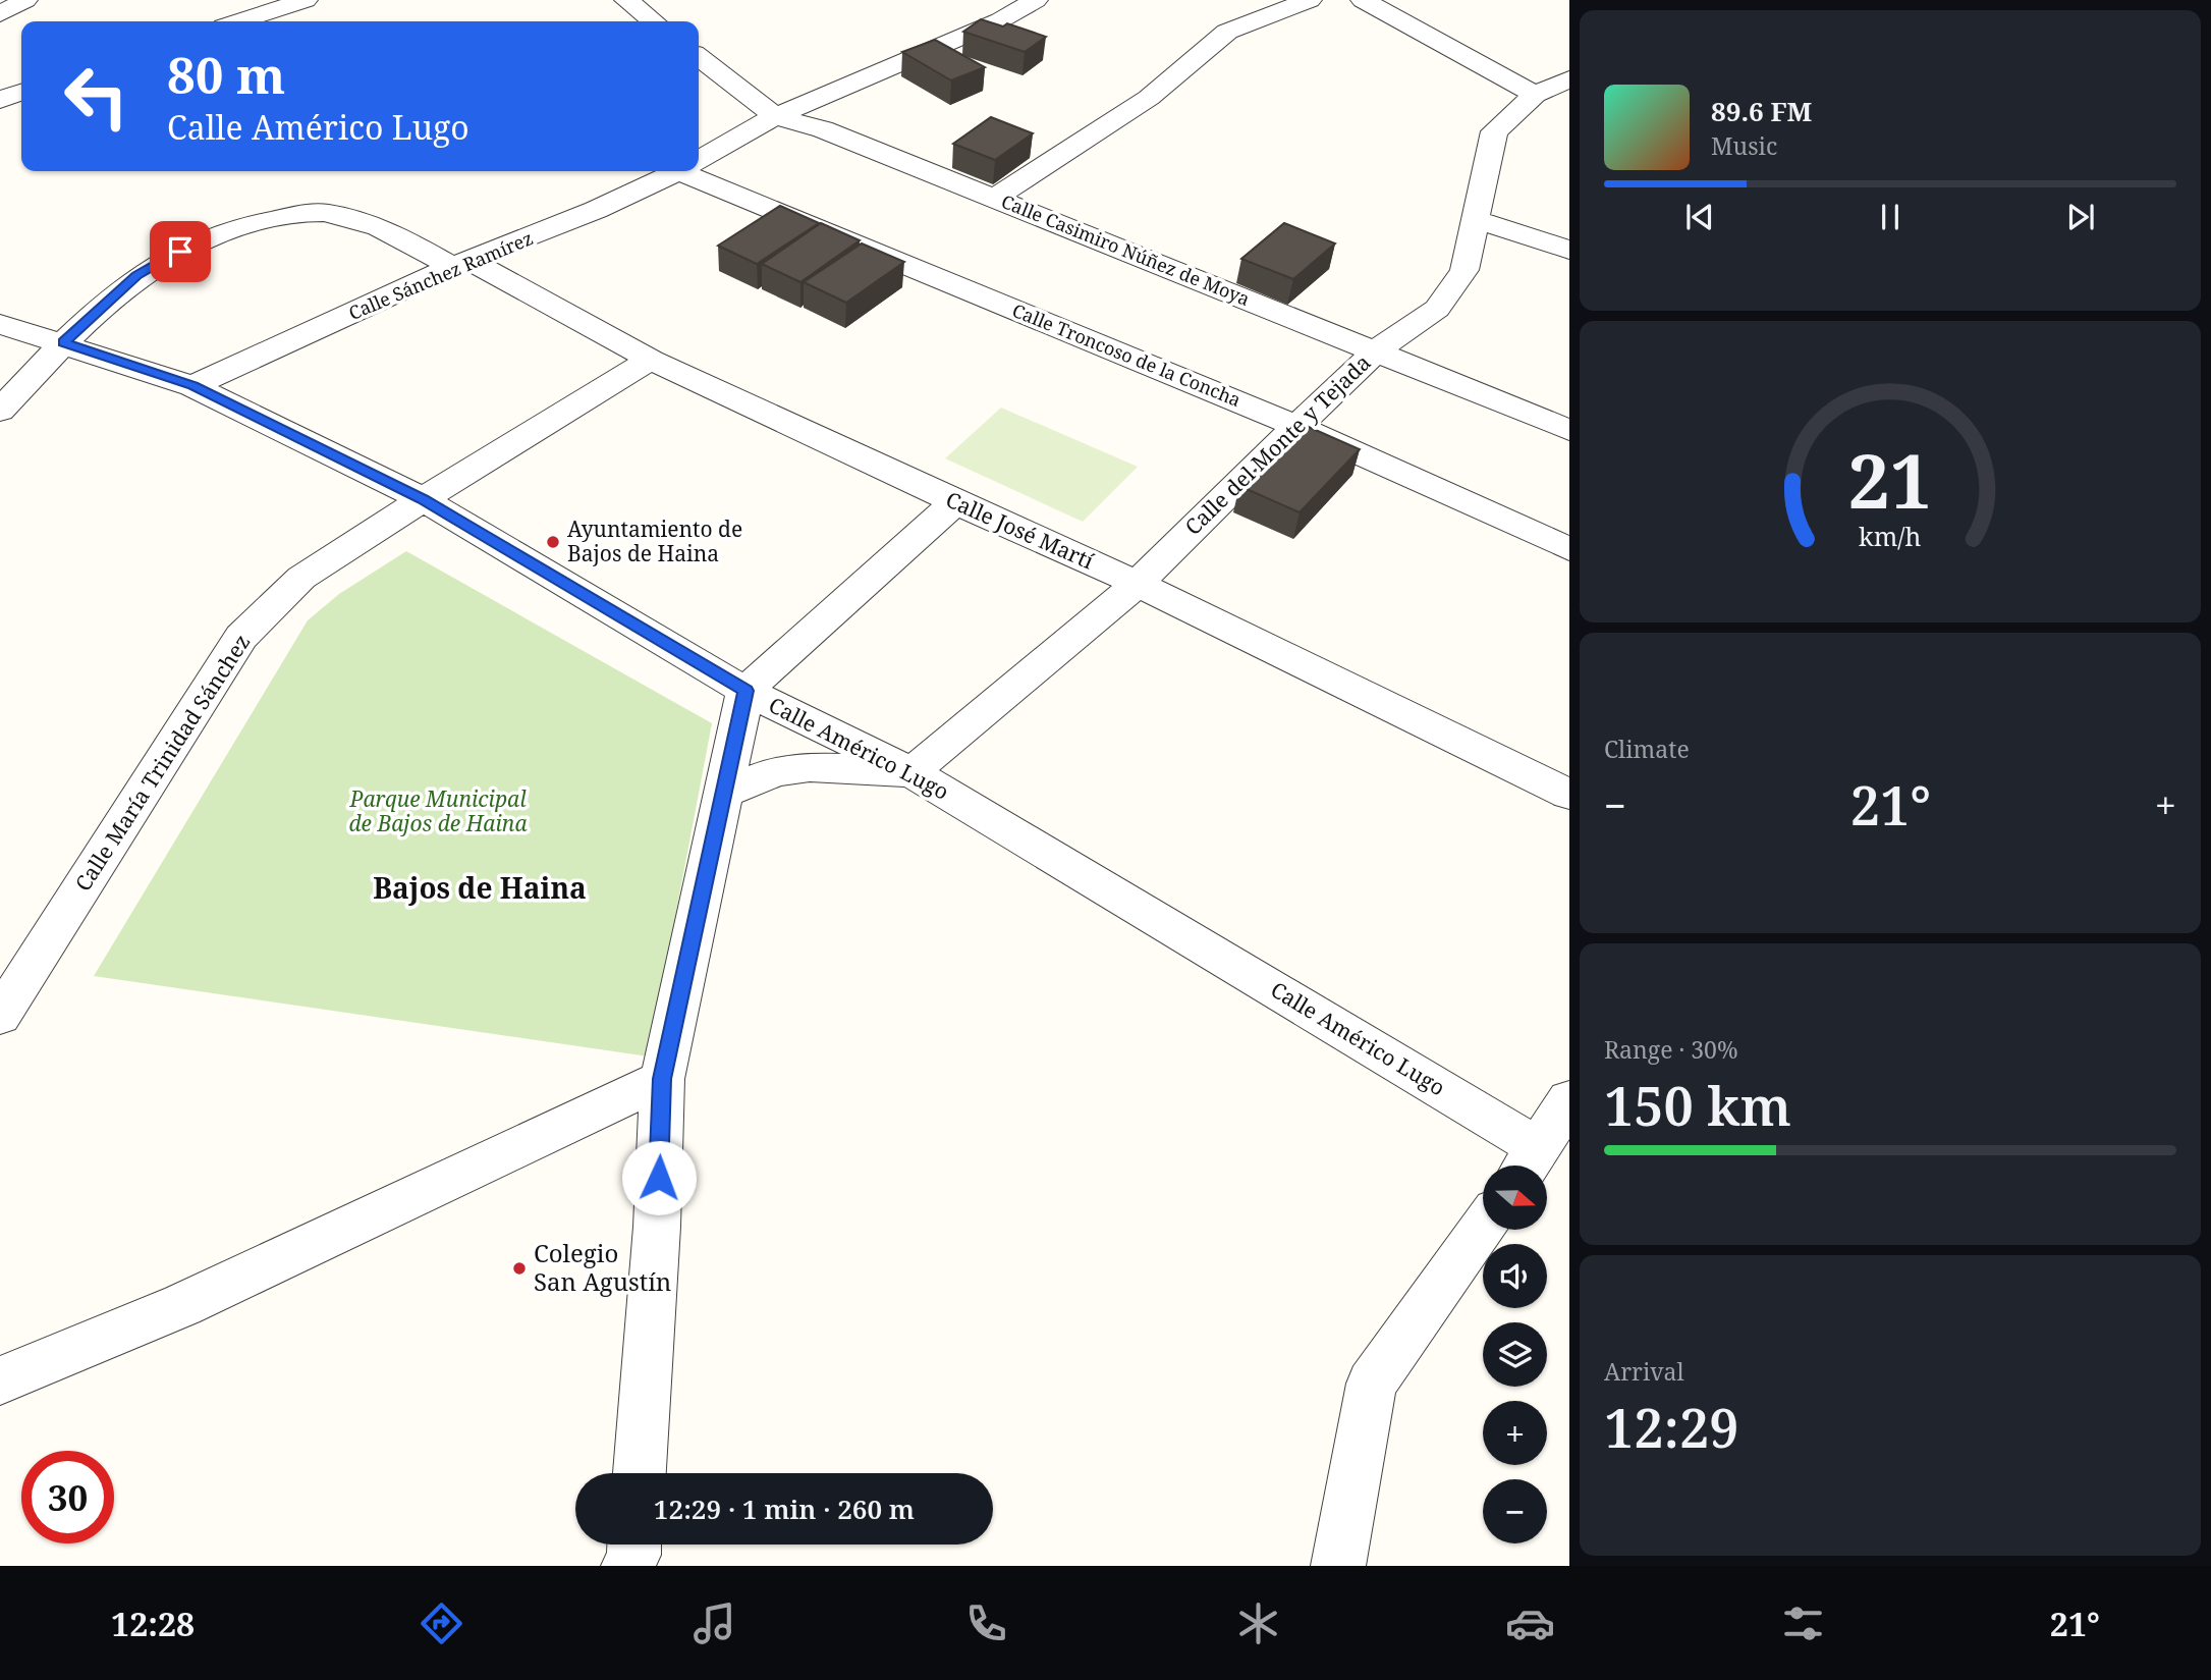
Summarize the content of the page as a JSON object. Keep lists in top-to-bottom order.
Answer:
{
  "streets": {
    "street": [
      "Calle Casimiro Núñez de Moya",
      "Calle Sánchez Ramírez",
      "Calle Troncoso de la Concha",
      "Calle del Monte y Tejada",
      "Calle José Martí",
      "Calle Américo Lugo",
      "Calle María Trinidad Sánchez"
    ]
  },
  "crossings": [
    ["Calle Casimiro Núñez de Moya", "Calle Sánchez Ramírez"],
    ["Calle Casimiro Núñez de Moya", "Calle del Monte y Tejada"],
    ["Calle Sánchez Ramírez", "Calle José Martí"],
    ["Calle Sánchez Ramírez", "Calle Américo Lugo"],
    ["Calle Troncoso de la Concha", "Calle del Monte y Tejada"],
    ["Calle del Monte y Tejada", "Calle José Martí"],
    ["Calle del Monte y Tejada", "Calle Américo Lugo"],
    ["Calle José Martí", "Calle Américo Lugo"],
    ["Calle José Martí", "Calle María Trinidad Sánchez"],
    ["Calle Américo Lugo", "Calle María Trinidad Sánchez"]
  ],
  "districts": ["Bajos de Haina"],
  "parks": ["Parque Municipal de Bajos de Haina"],
  "places": ["Ayuntamiento de Bajos de Haina", "Colegio San Agustín"],
  "north": "right",
  "page": {
    "turn": ["80 m", "Calle Américo Lugo"],
    "song": ["89.6 FM", "Music"],
    "tile": [
      "Climate",
      ["Range · 30%", "150 km"],
      ["Arrival", "12:29"]
    ],
    "heat": ["−", "21°", "+"],
    "map_buttons": ["+", "−"],
    "limit": "30",
    "trip": "12:29 · 1 min · 260 m",
    "tabs": ["12:28", "21°"],
    "gauge": ["21", "km/h"]
  }
}
